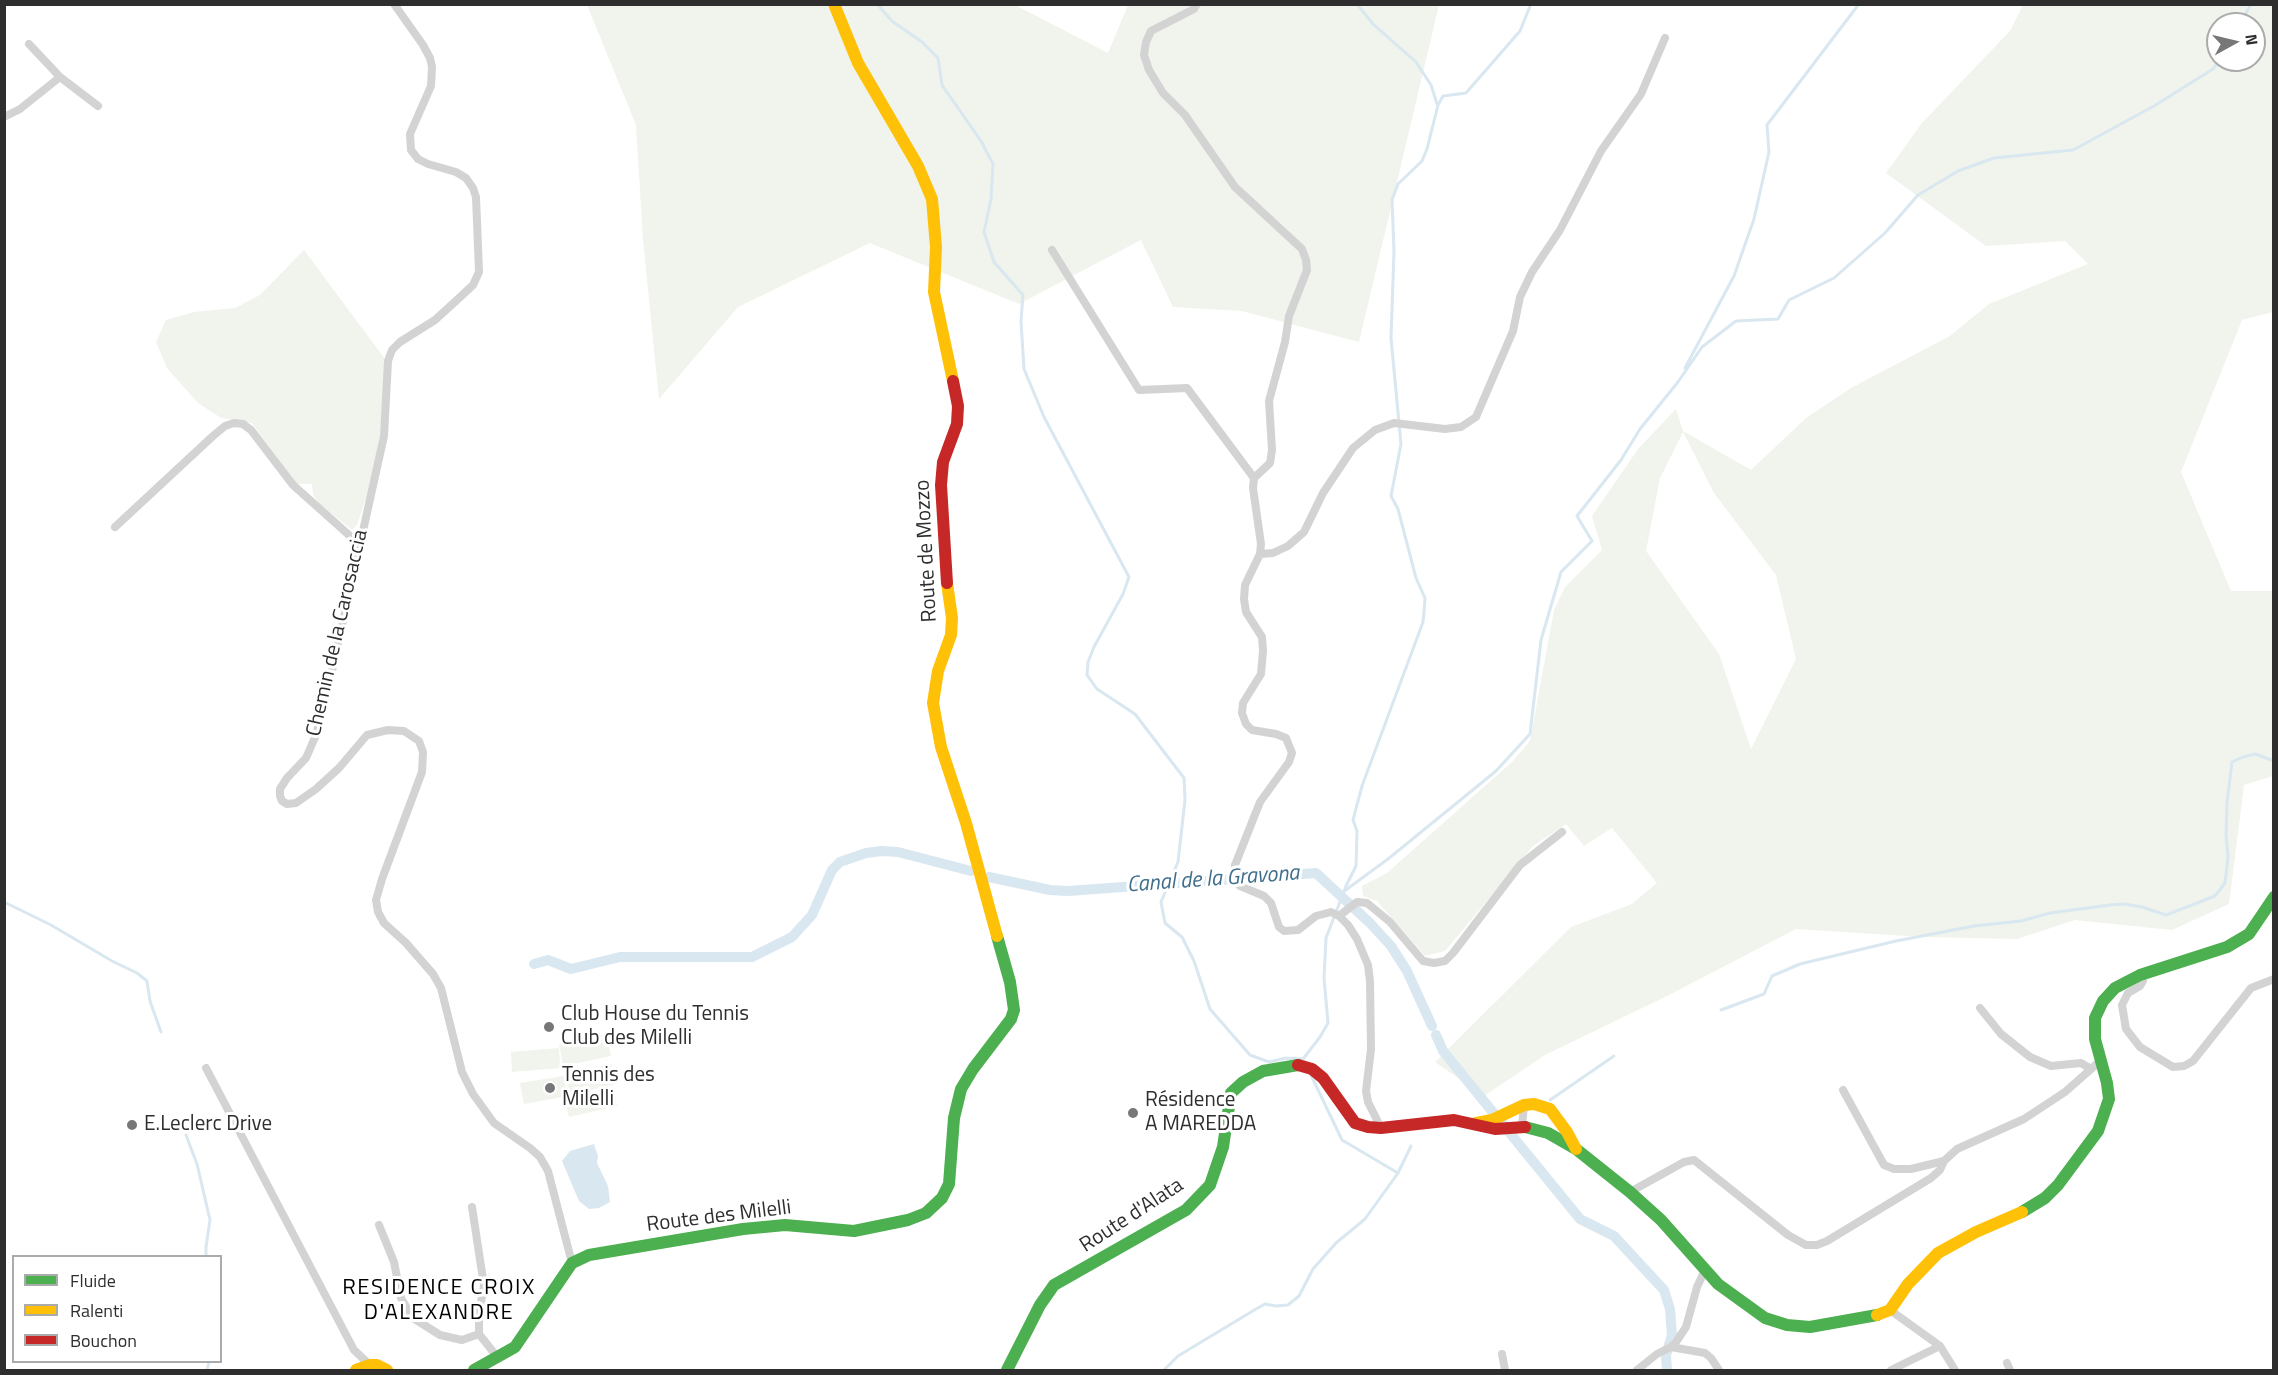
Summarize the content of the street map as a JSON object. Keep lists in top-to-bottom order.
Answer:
{
  "streets": {
    "street": [
      "Route de Mozzo",
      "Chemin de la Carosaccia",
      "Route d'Alata",
      "Route des Milelli"
    ]
  },
  "crossings": [
    ["Route de Mozzo", "Route des Milelli"],
    ["Chemin de la Carosaccia", "Route des Milelli"]
  ],
  "districts": ["RESIDENCE CROIX D'ALEXANDRE"],
  "water": ["Canal de la Gravona"],
  "places": [
    "Club House du Tennis Club des Milelli",
    "Tennis des Milelli",
    "Résidence A MAREDDA",
    "E.Leclerc Drive"
  ],
  "legend": ["Fluide", "Ralenti", "Bouchon"],
  "north": "right"
}
